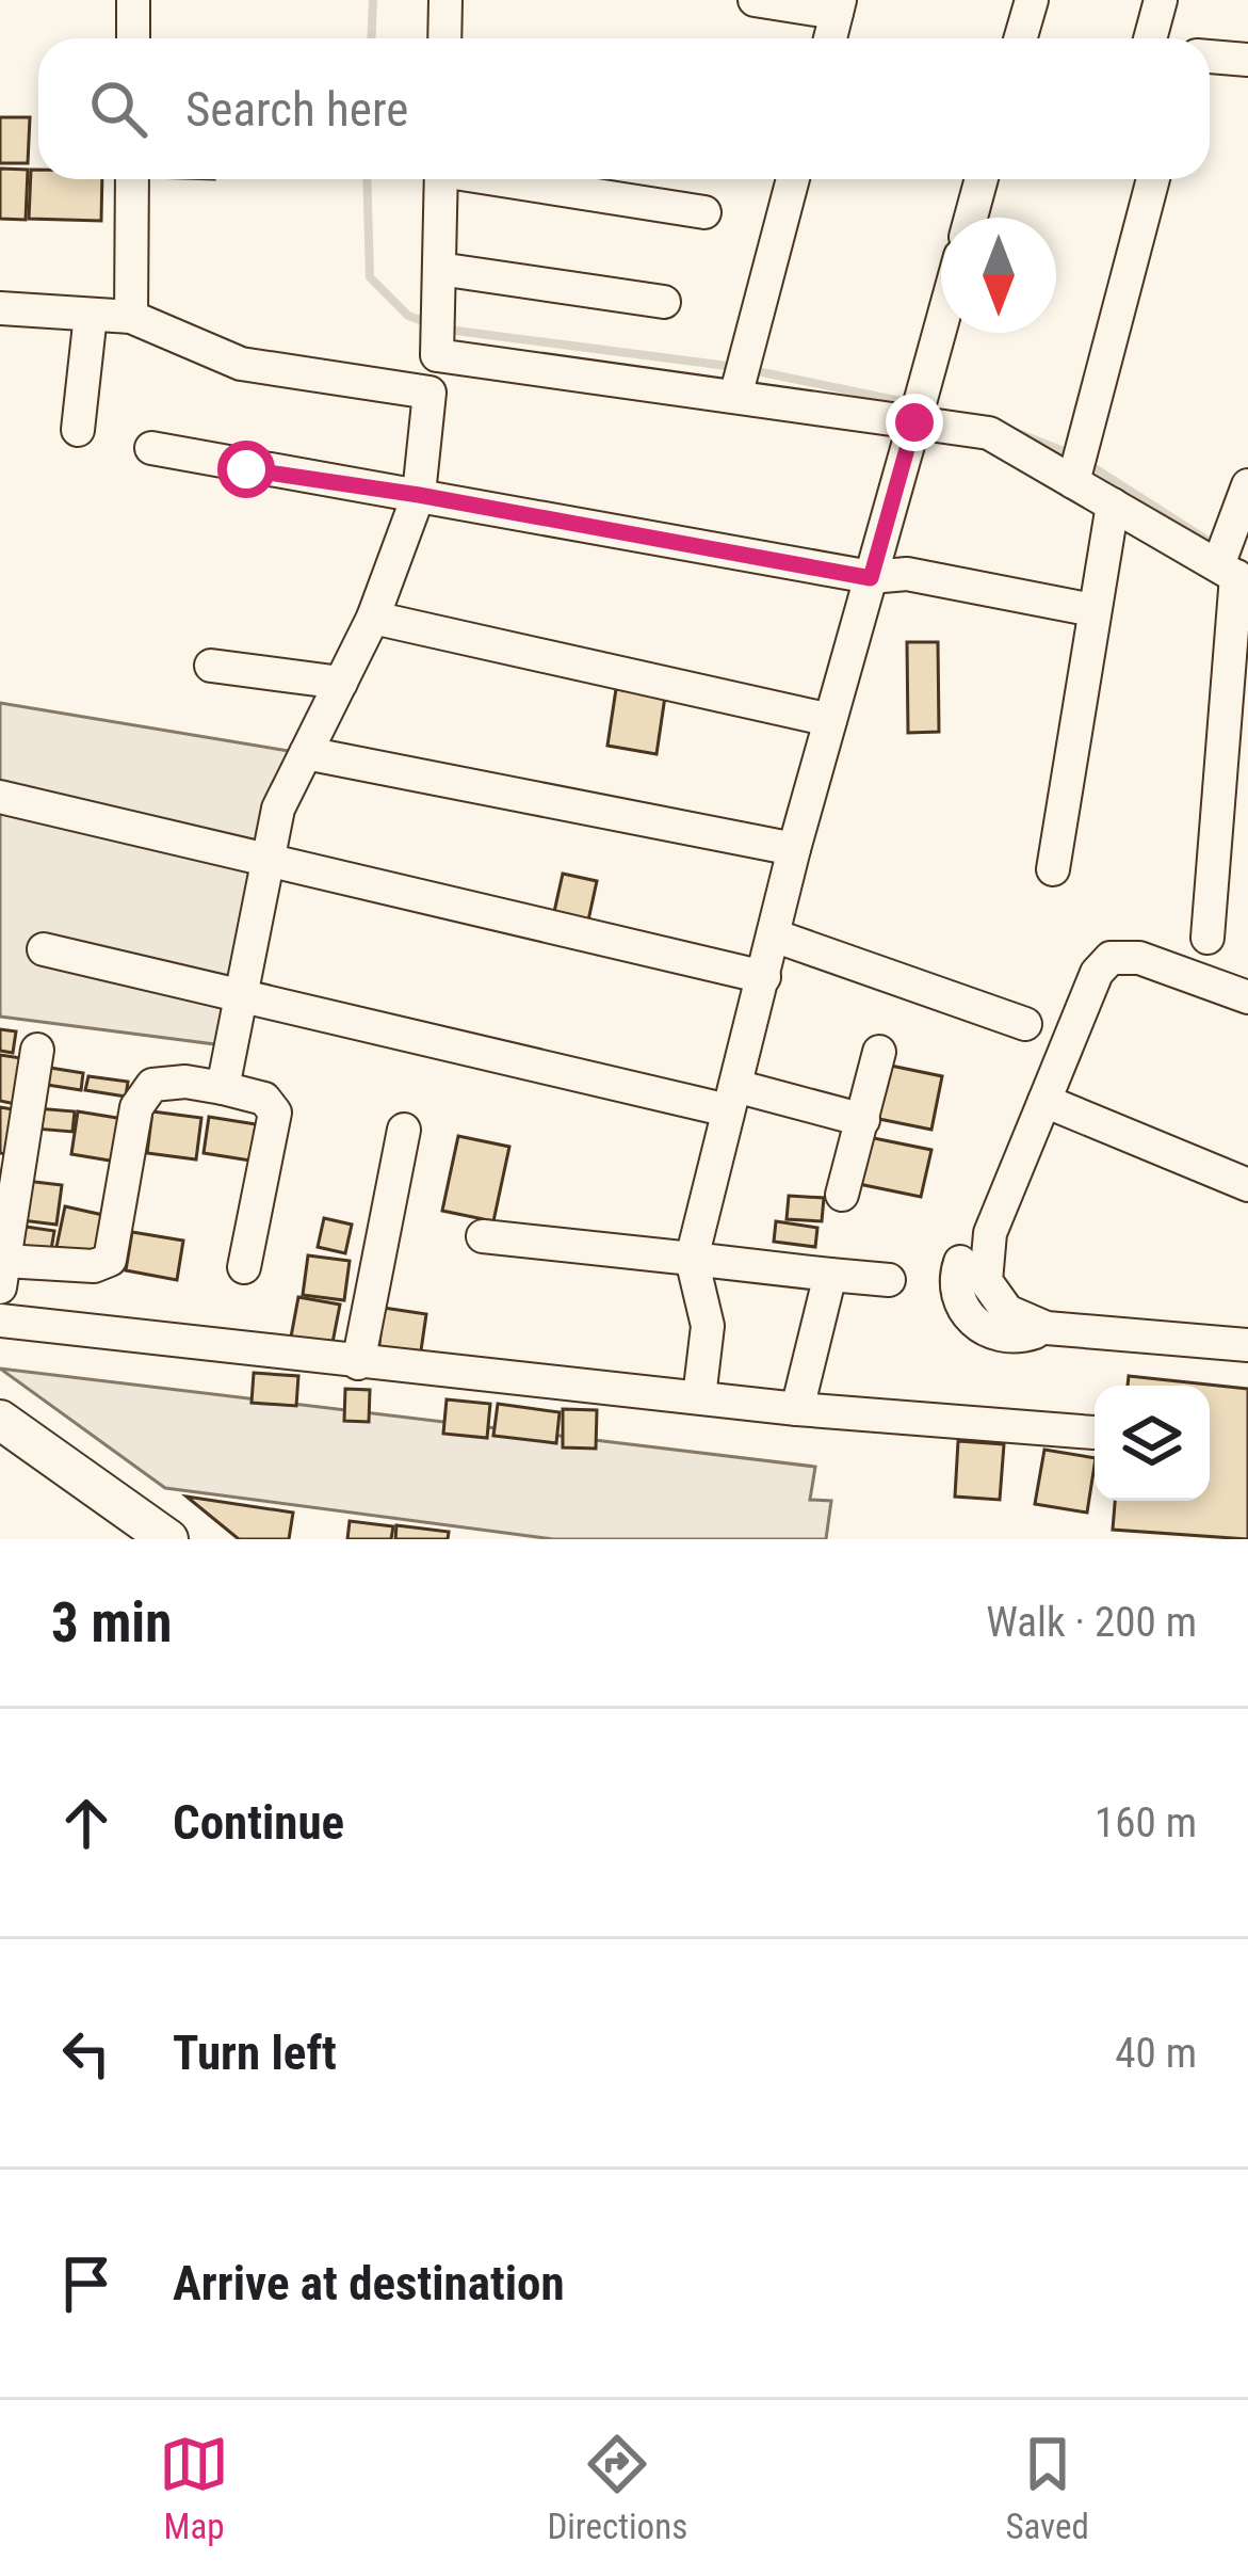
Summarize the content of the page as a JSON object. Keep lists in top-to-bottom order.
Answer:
{
  "north": "bottom",
  "page": {
    "search": "Search here",
    "heading": ["3 min", "Walk · 200 m"],
    "list": [
      ["Continue", "160 m"],
      ["Turn left", "40 m"],
      "Arrive at destination"
    ],
    "nav": ["Map", "Directions", "Saved"]
  }
}
